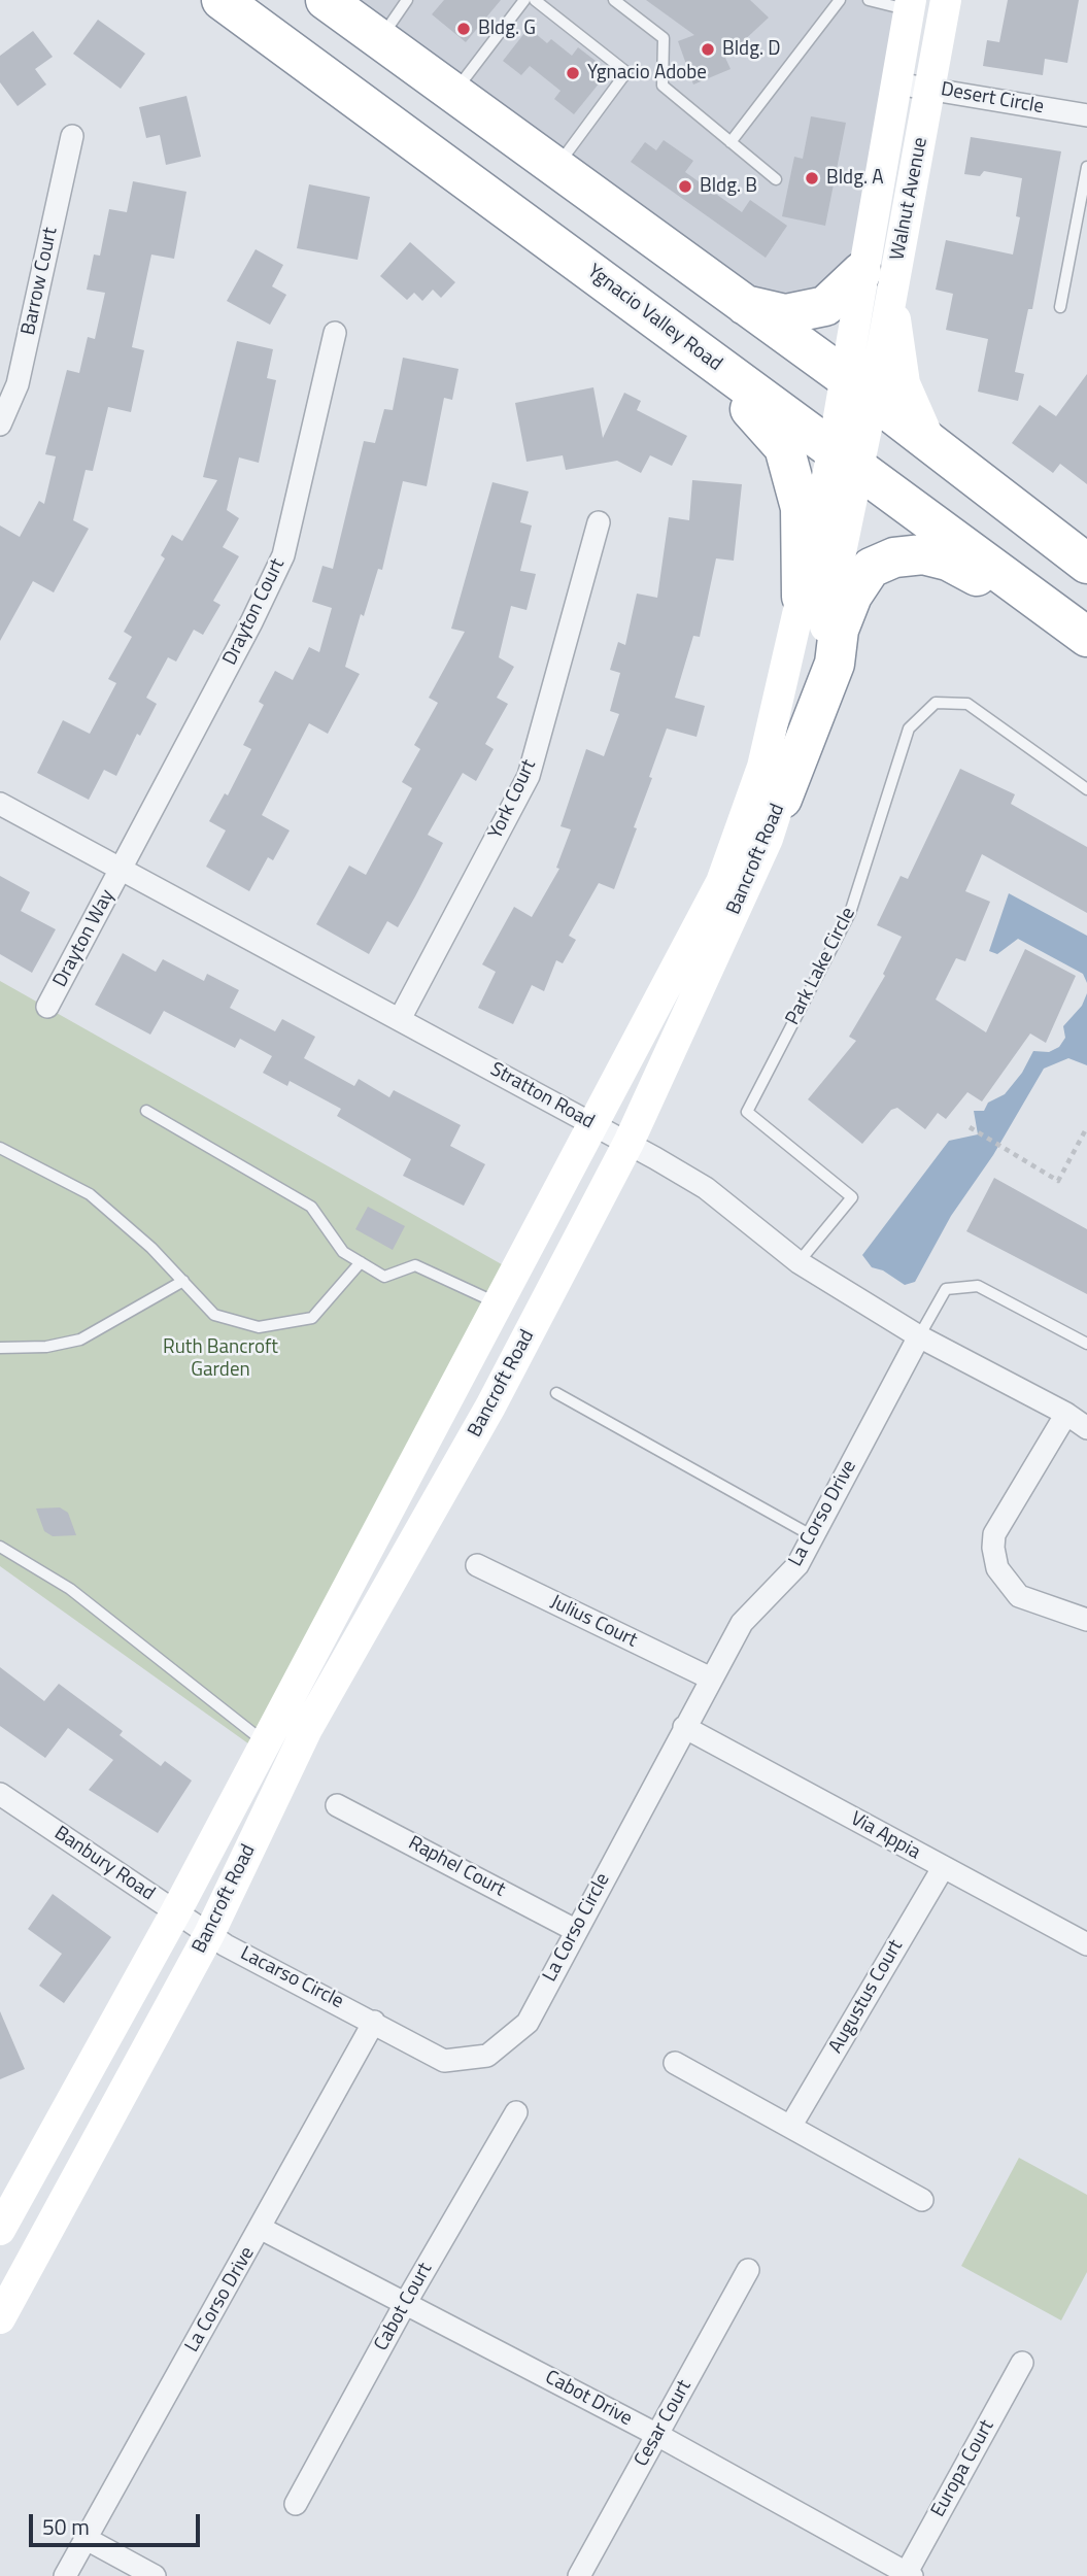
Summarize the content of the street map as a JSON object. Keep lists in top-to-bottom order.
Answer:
{
  "streets": {
    "highway": ["Ygnacio Valley Road"],
    "main road": ["Walnut Avenue", "Bancroft Road"],
    "street": [
      "Desert Circle",
      "Barrow Court",
      "Drayton Court",
      "York Court",
      "Drayton Way",
      "Stratton Road",
      "La Corso Drive",
      "Julius Court",
      "Via Appia",
      "Banbury Road",
      "Raphel Court",
      "La Corso Circle",
      "Lacarso Circle",
      "Augustus Court",
      "Cabot Court",
      "Cabot Drive",
      "Cesar Court",
      "Europa Court"
    ],
    "lane": ["Park Lake Circle"]
  },
  "crossings": [
    ["Desert Circle", "Walnut Avenue"],
    ["Walnut Avenue", "Bancroft Road"],
    ["Ygnacio Valley Road", "Bancroft Road"],
    ["Drayton Court", "Drayton Way"],
    ["Drayton Court", "Stratton Road"],
    ["York Court", "Stratton Road"],
    ["Bancroft Road", "Stratton Road"],
    ["Bancroft Road", "Banbury Road"],
    ["Bancroft Road", "Lacarso Circle"],
    ["Drayton Way", "Stratton Road"],
    ["Park Lake Circle", "Stratton Road"],
    ["Stratton Road", "La Corso Drive"],
    ["La Corso Drive", "Julius Court"],
    ["La Corso Drive", "La Corso Circle"],
    ["La Corso Drive", "Lacarso Circle"],
    ["La Corso Drive", "Cabot Drive"],
    ["Julius Court", "La Corso Circle"],
    ["Via Appia", "La Corso Circle"],
    ["Via Appia", "Augustus Court"],
    ["Banbury Road", "Lacarso Circle"],
    ["Raphel Court", "La Corso Circle"],
    ["La Corso Circle", "Lacarso Circle"],
    ["Cabot Court", "Cabot Drive"],
    ["Cabot Drive", "Cesar Court"],
    ["Cabot Drive", "Europa Court"]
  ],
  "parks": ["Ruth Bancroft Garden"],
  "places": [
    "Bldg. G",
    "Bldg. D",
    "Ygnacio Adobe",
    "Bldg. A",
    "Bldg. B"
  ],
  "scale_bar": "50 m"
}
